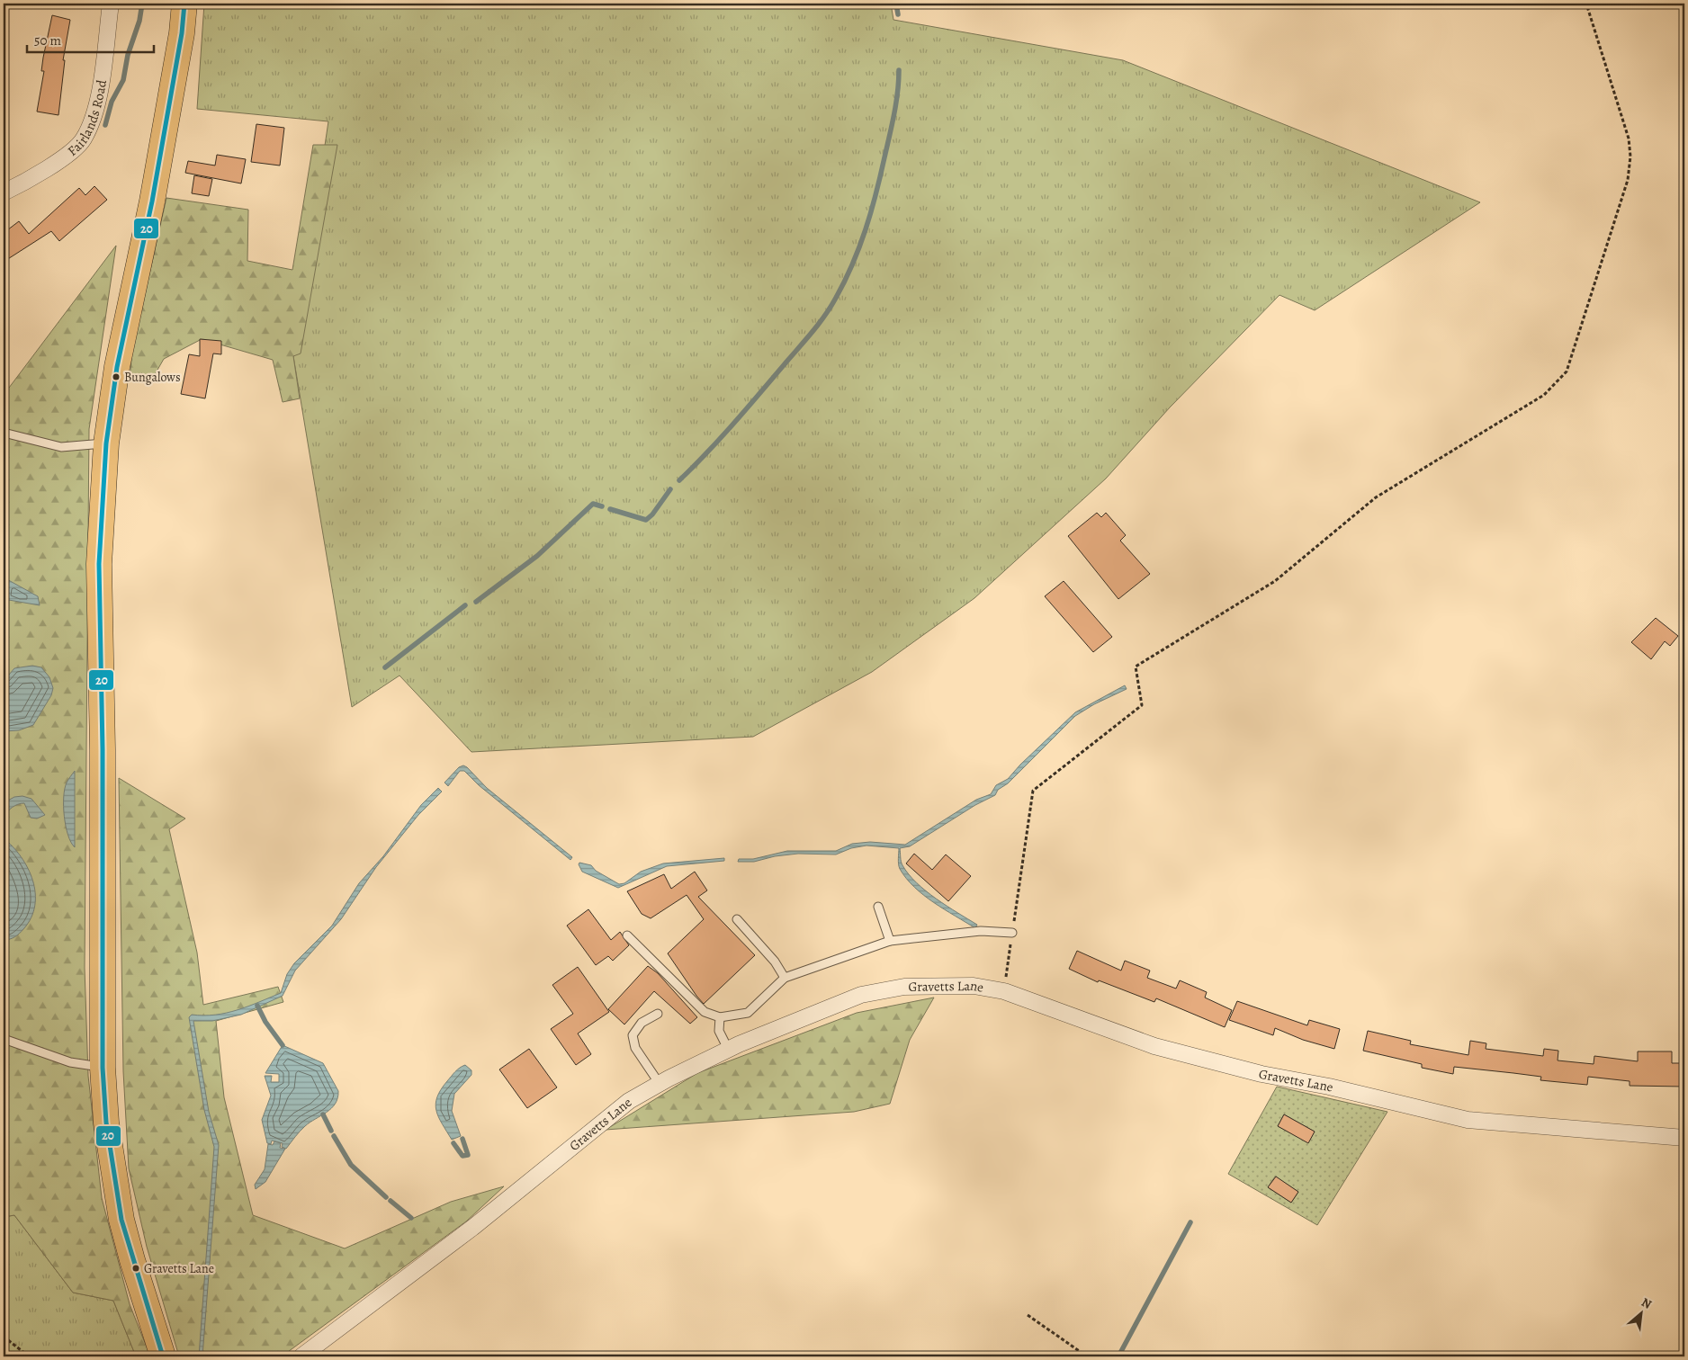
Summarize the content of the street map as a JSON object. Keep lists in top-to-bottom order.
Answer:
{
  "streets": {
    "street": ["Fairlands Road", "Gravetts Lane"]
  },
  "places": ["Bungalows", "Gravetts Lane"],
  "lines": ["transit line 20"],
  "scale_bar": "50 m",
  "north": "top right"
}
